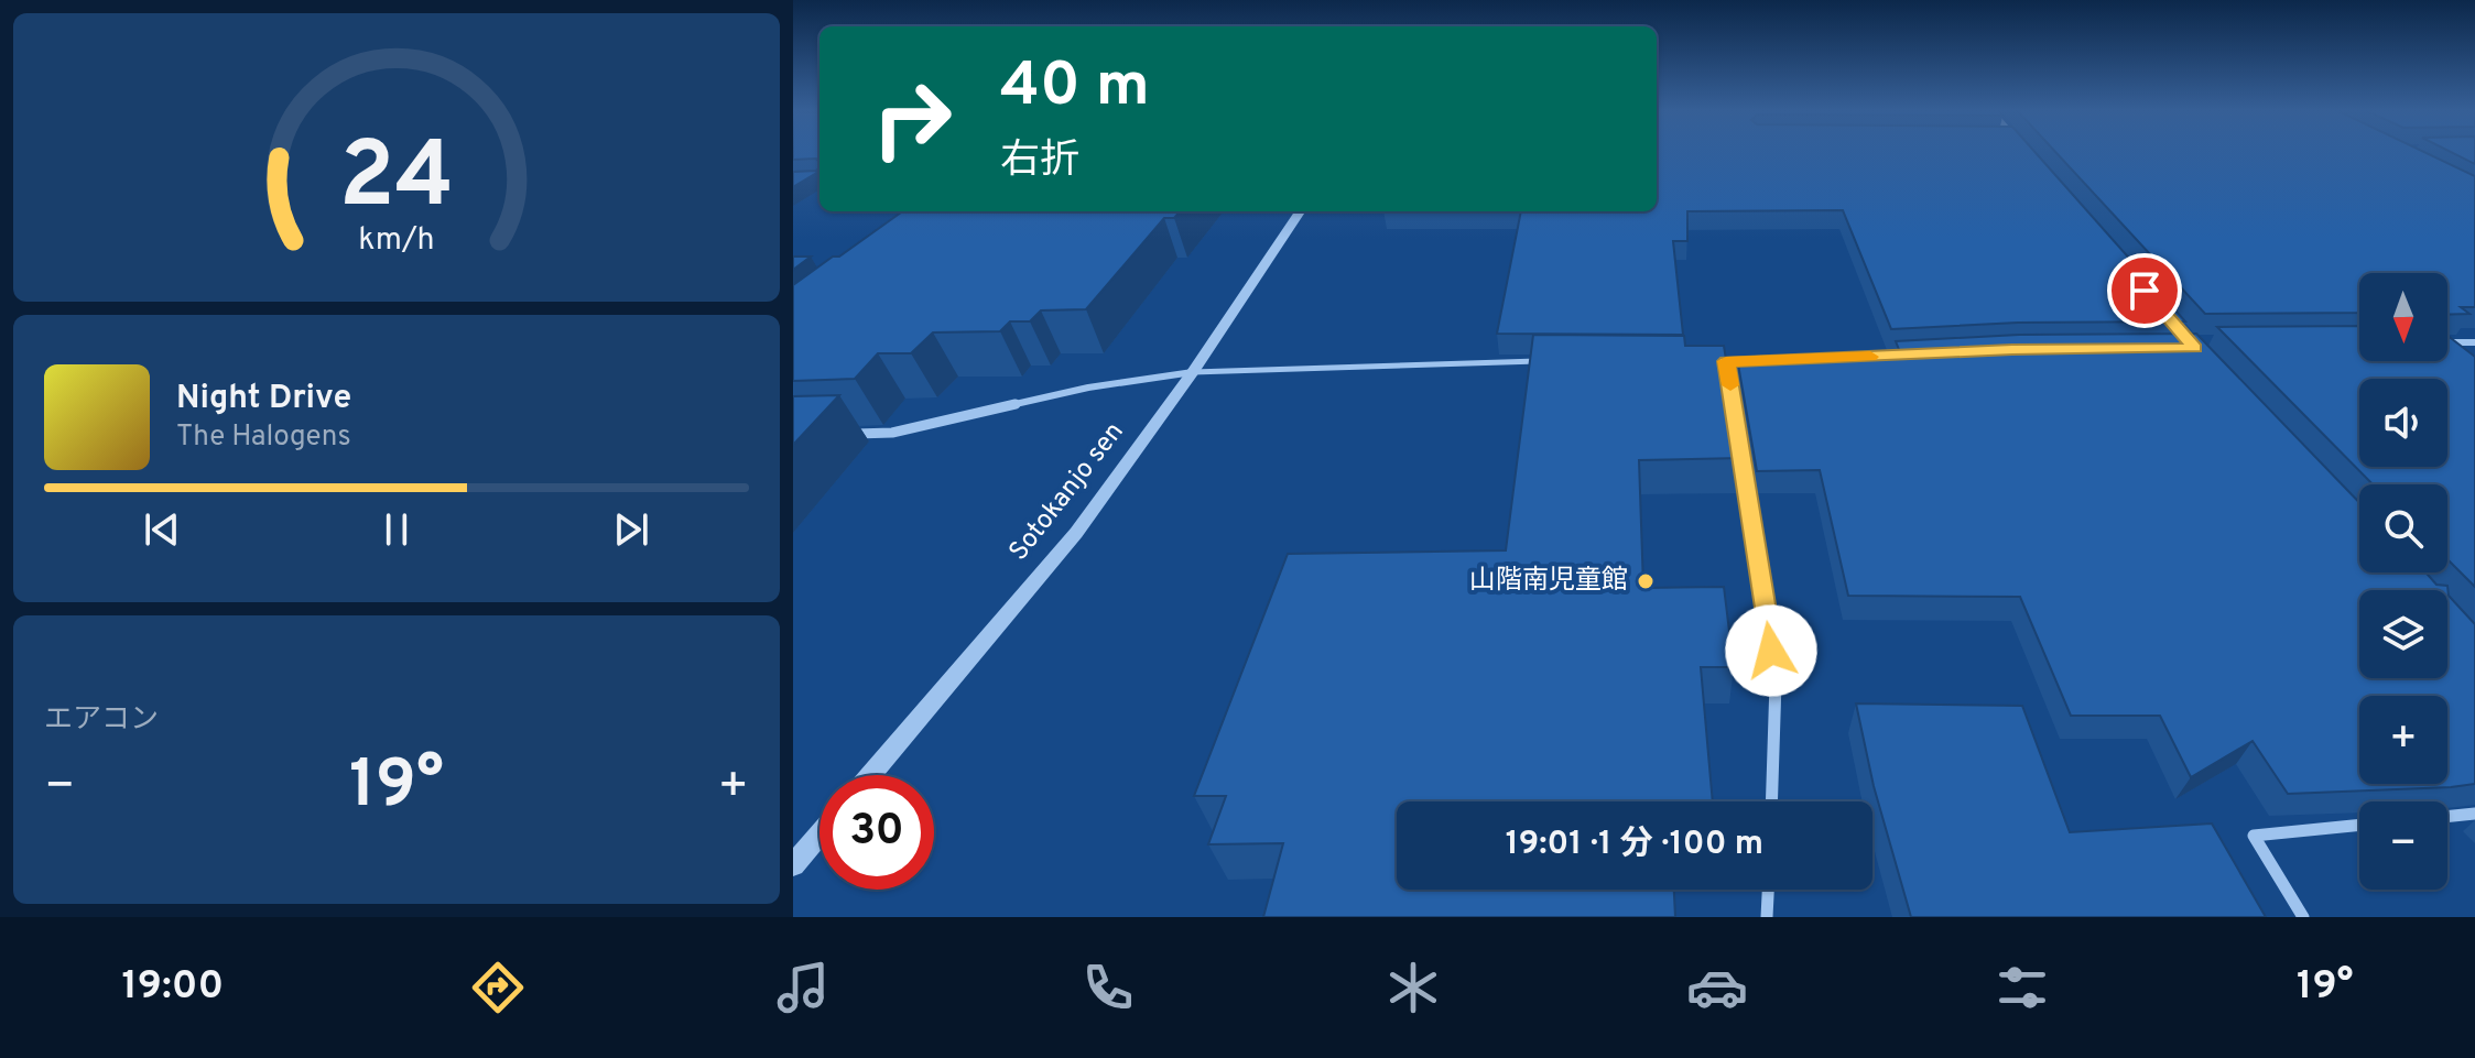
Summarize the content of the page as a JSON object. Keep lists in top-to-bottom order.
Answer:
{
  "streets": {
    "street": ["Sotokanjo sen"]
  },
  "places": ["山階南児童館"],
  "north": "bottom",
  "page": {
    "turn": ["40 m", "右折"],
    "map_buttons": ["+", "−"],
    "song": ["Night Drive", "The Halogens"],
    "tile": "エアコン",
    "heat": ["−", "19°", "+"],
    "limit": "30",
    "trip": "19:01 · 1 分 · 100 m",
    "tabs": ["19:00", "19°"],
    "gauge": ["24", "km/h"]
  }
}
